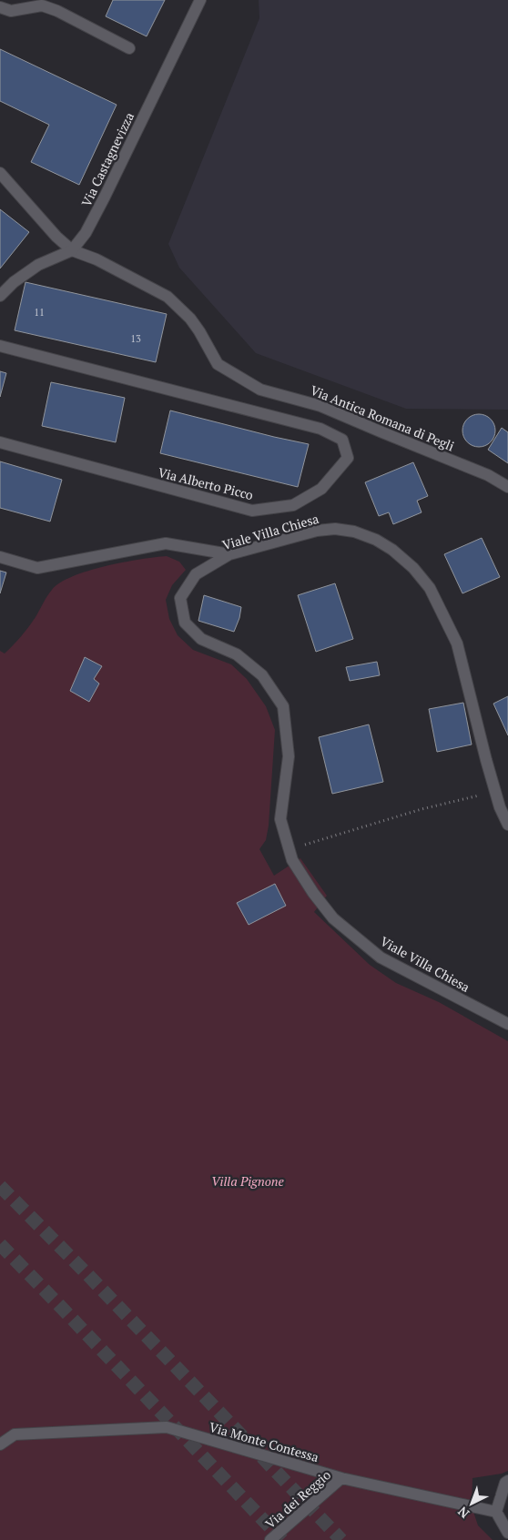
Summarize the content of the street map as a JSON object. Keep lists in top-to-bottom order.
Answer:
{
  "streets": {
    "street": [
      "Via Castagnevizza",
      "Via Antica Romana di Pegli",
      "Via Alberto Picco",
      "Viale Villa Chiesa",
      "Via Monte Contessa",
      "Via dei Reggio"
    ]
  },
  "crossings": [
    ["Via Castagnevizza", "Via Antica Romana di Pegli"],
    ["Via Monte Contessa", "Via dei Reggio"]
  ],
  "parks": ["Villa Pignone"],
  "house_numbers": ["11", "13"],
  "north": "bottom left"
}
